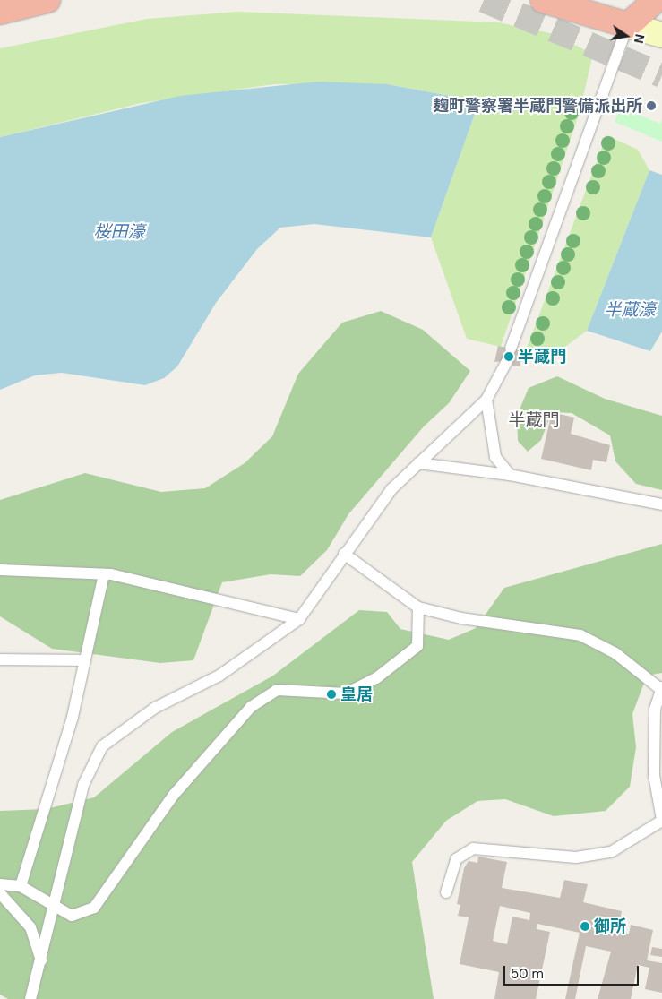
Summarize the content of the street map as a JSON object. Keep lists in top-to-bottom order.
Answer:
{
  "districts": ["半蔵門"],
  "water": ["桜田濠", "半蔵濠"],
  "places": [
    "麹町警察署半蔵門警備派出所",
    "半蔵門",
    "皇居",
    "御所"
  ],
  "scale_bar": "50 m",
  "north": "right"
}
